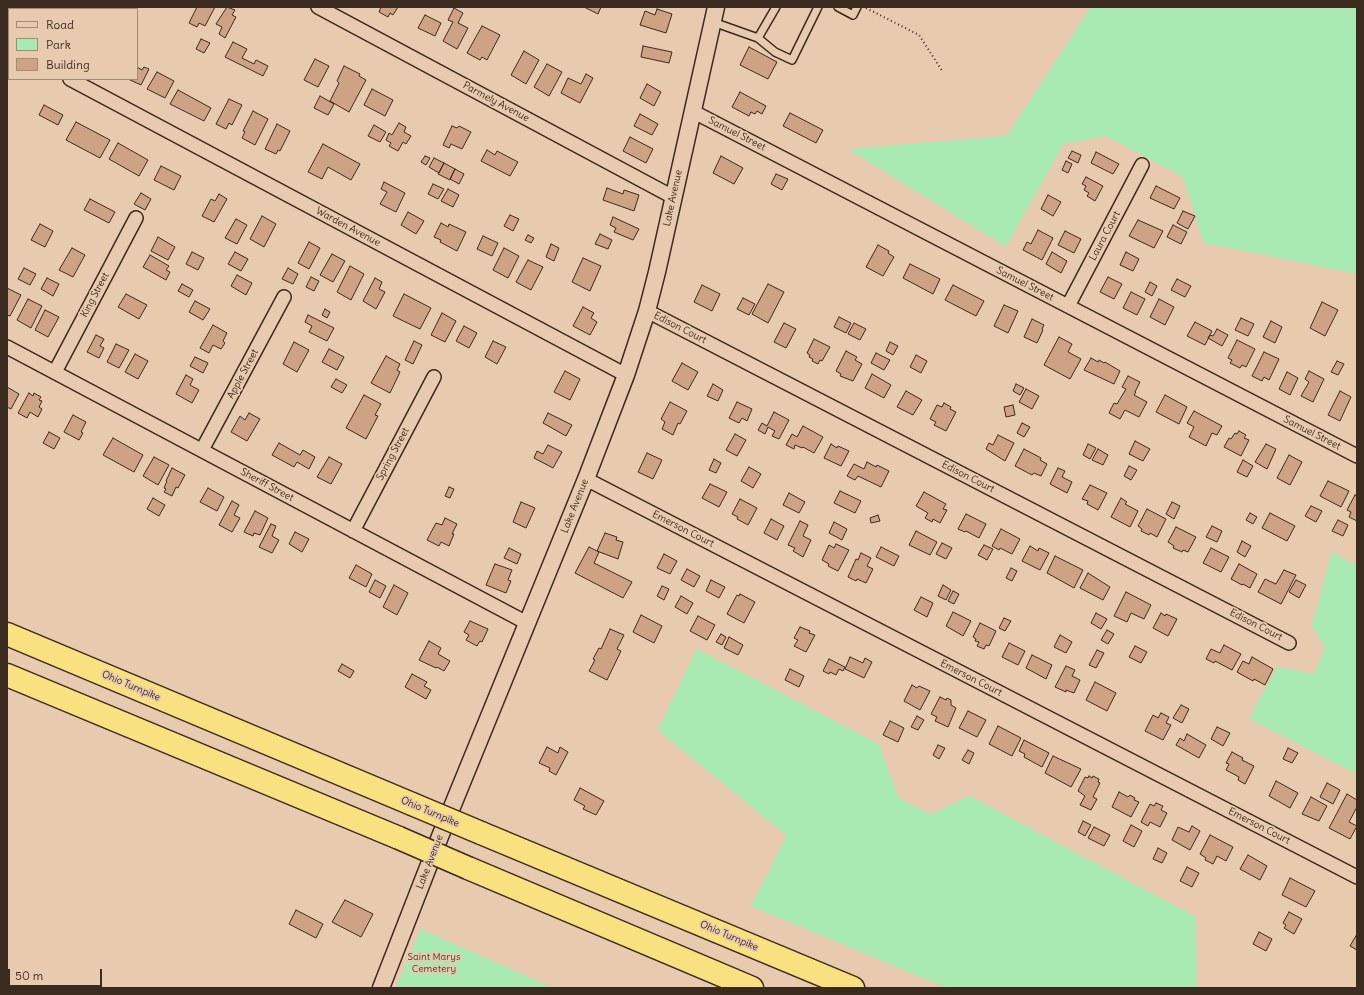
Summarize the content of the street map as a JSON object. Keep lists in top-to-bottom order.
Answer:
{
  "streets": {
    "highway": ["Ohio Turnpike"],
    "street": [
      "Parmely Avenue",
      "Samuel Street",
      "Lake Avenue",
      "Warden Avenue",
      "Laura Court",
      "King Street",
      "Edison Court",
      "Apple Street",
      "Spring Street",
      "Sheriff Street",
      "Emerson Court"
    ]
  },
  "crossings": [
    ["Parmely Avenue", "Lake Avenue"],
    ["Samuel Street", "Lake Avenue"],
    ["Samuel Street", "Laura Court"],
    ["Lake Avenue", "Warden Avenue"],
    ["Lake Avenue", "Edison Court"],
    ["Lake Avenue", "Sheriff Street"],
    ["Lake Avenue", "Emerson Court"],
    ["King Street", "Sheriff Street"],
    ["Apple Street", "Sheriff Street"],
    ["Spring Street", "Sheriff Street"]
  ],
  "parks": ["Saint Marys Cemetery"],
  "legend": ["Road", "Park", "Building"],
  "scale_bar": "50 m"
}
